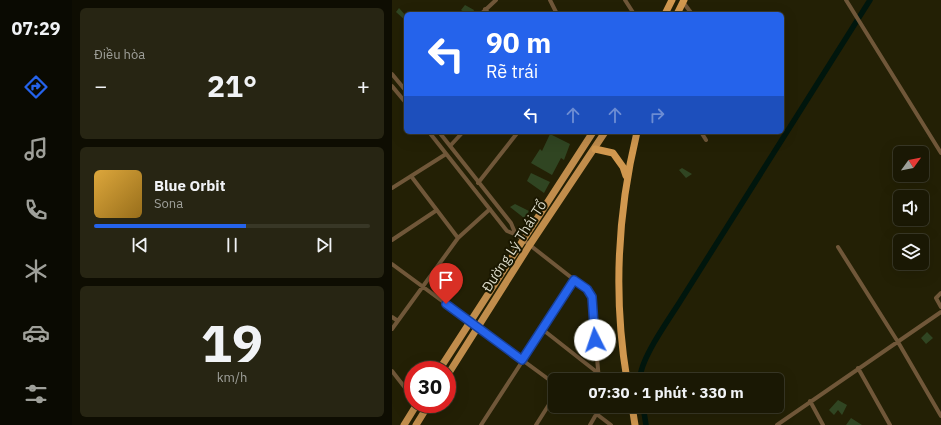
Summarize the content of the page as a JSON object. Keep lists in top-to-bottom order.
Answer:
{
  "streets": {
    "main road": ["Đường Lý Thái Tổ"]
  },
  "north": "top right",
  "page": {
    "tabs": "07:29",
    "tile": [
      "Điều hòa",
      ["19", "km/h"]
    ],
    "turn": ["90 m", "Rẽ trái"],
    "heat": ["−", "21°", "+"],
    "song": ["Blue Orbit", "Sona"],
    "limit": "30",
    "trip": "07:30 · 1 phút · 330 m"
  }
}
